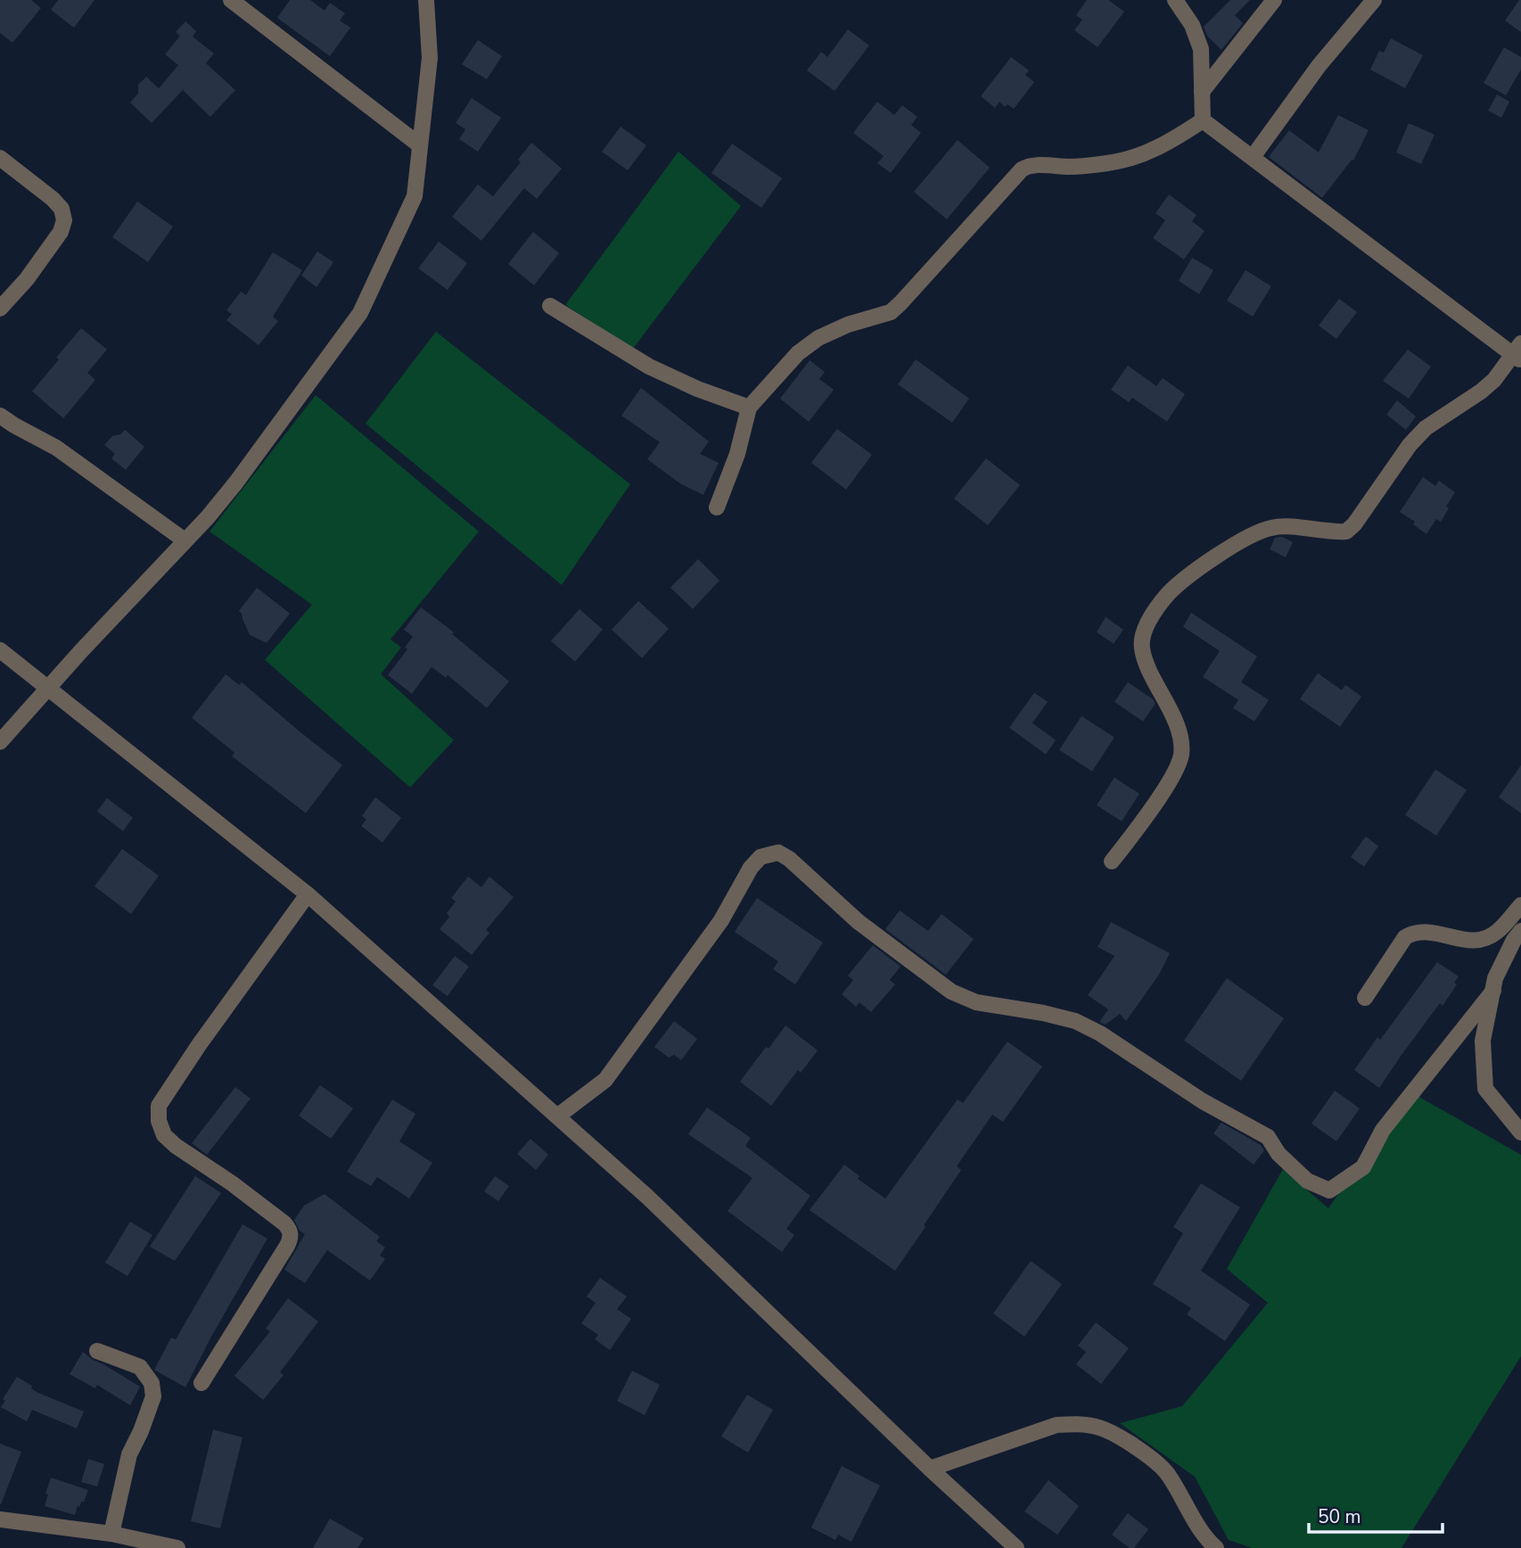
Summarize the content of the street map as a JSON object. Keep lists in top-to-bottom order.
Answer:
{
  "scale_bar": "50 m"
}
